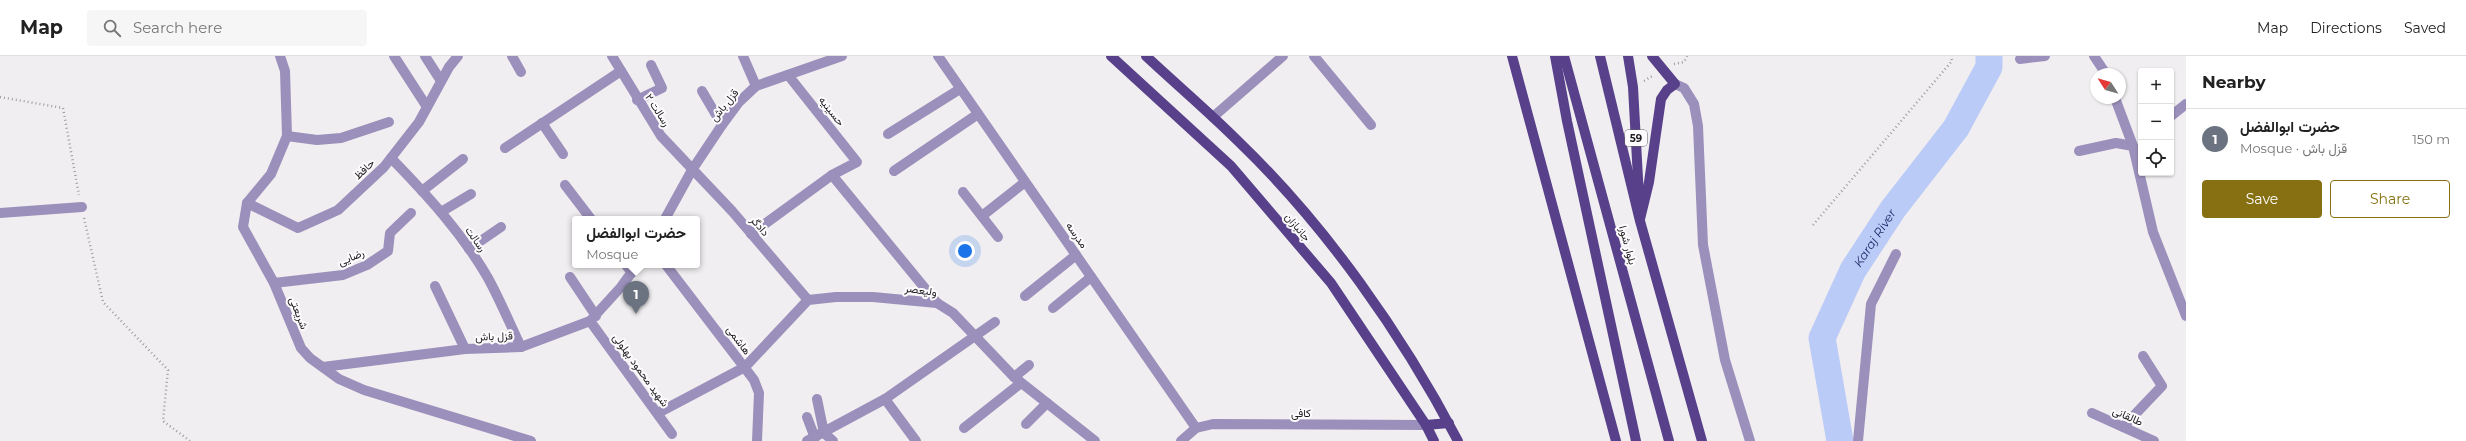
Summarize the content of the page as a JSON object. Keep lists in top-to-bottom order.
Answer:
{
  "streets": {
    "main road": ["59", "جانبازان", "بلوار شورا"],
    "street": [
      "قزل باش",
      "رسالت ۲",
      "حسینیه",
      "حافظ",
      "دادگر",
      "مدرسه",
      "رسالت",
      "رضایی",
      "ولیعصر",
      "شریعتی",
      "هاشمی",
      "شهید محمود بهلولی",
      "کافی",
      "طالقانی"
    ]
  },
  "crossings": [
    ["قزل باش", "رسالت ۲"],
    ["قزل باش", "حسینیه"],
    ["قزل باش", "دادگر"],
    ["قزل باش", "رسالت"],
    ["قزل باش", "شریعتی"],
    ["قزل باش", "شهید محمود بهلولی"],
    ["رسالت ۲", "دادگر"],
    ["59", "بلوار شورا"],
    ["حافظ", "رسالت"],
    ["حافظ", "شریعتی"],
    ["دادگر", "ولیعصر"],
    ["جانبازان", "کافی"],
    ["مدرسه", "کافی"],
    ["رضایی", "شریعتی"]
  ],
  "water": ["Karaj River"],
  "north": "top left",
  "page": {
    "header": "Map",
    "search": "Search here",
    "nav": ["Map", "Directions", "Saved"],
    "heading": "Nearby",
    "map_buttons": ["+", "−"],
    "list": [
      {
        "mark": "1",
        "name": "حضرت ابوالفضل",
        "note": "Mosque · قزل باش",
        "value": "150 m"
      }
    ],
    "buttons": ["Save", "Share"],
    "popup": ["حضرت ابوالفضل", "Mosque"],
    "pins": "1"
  }
}
